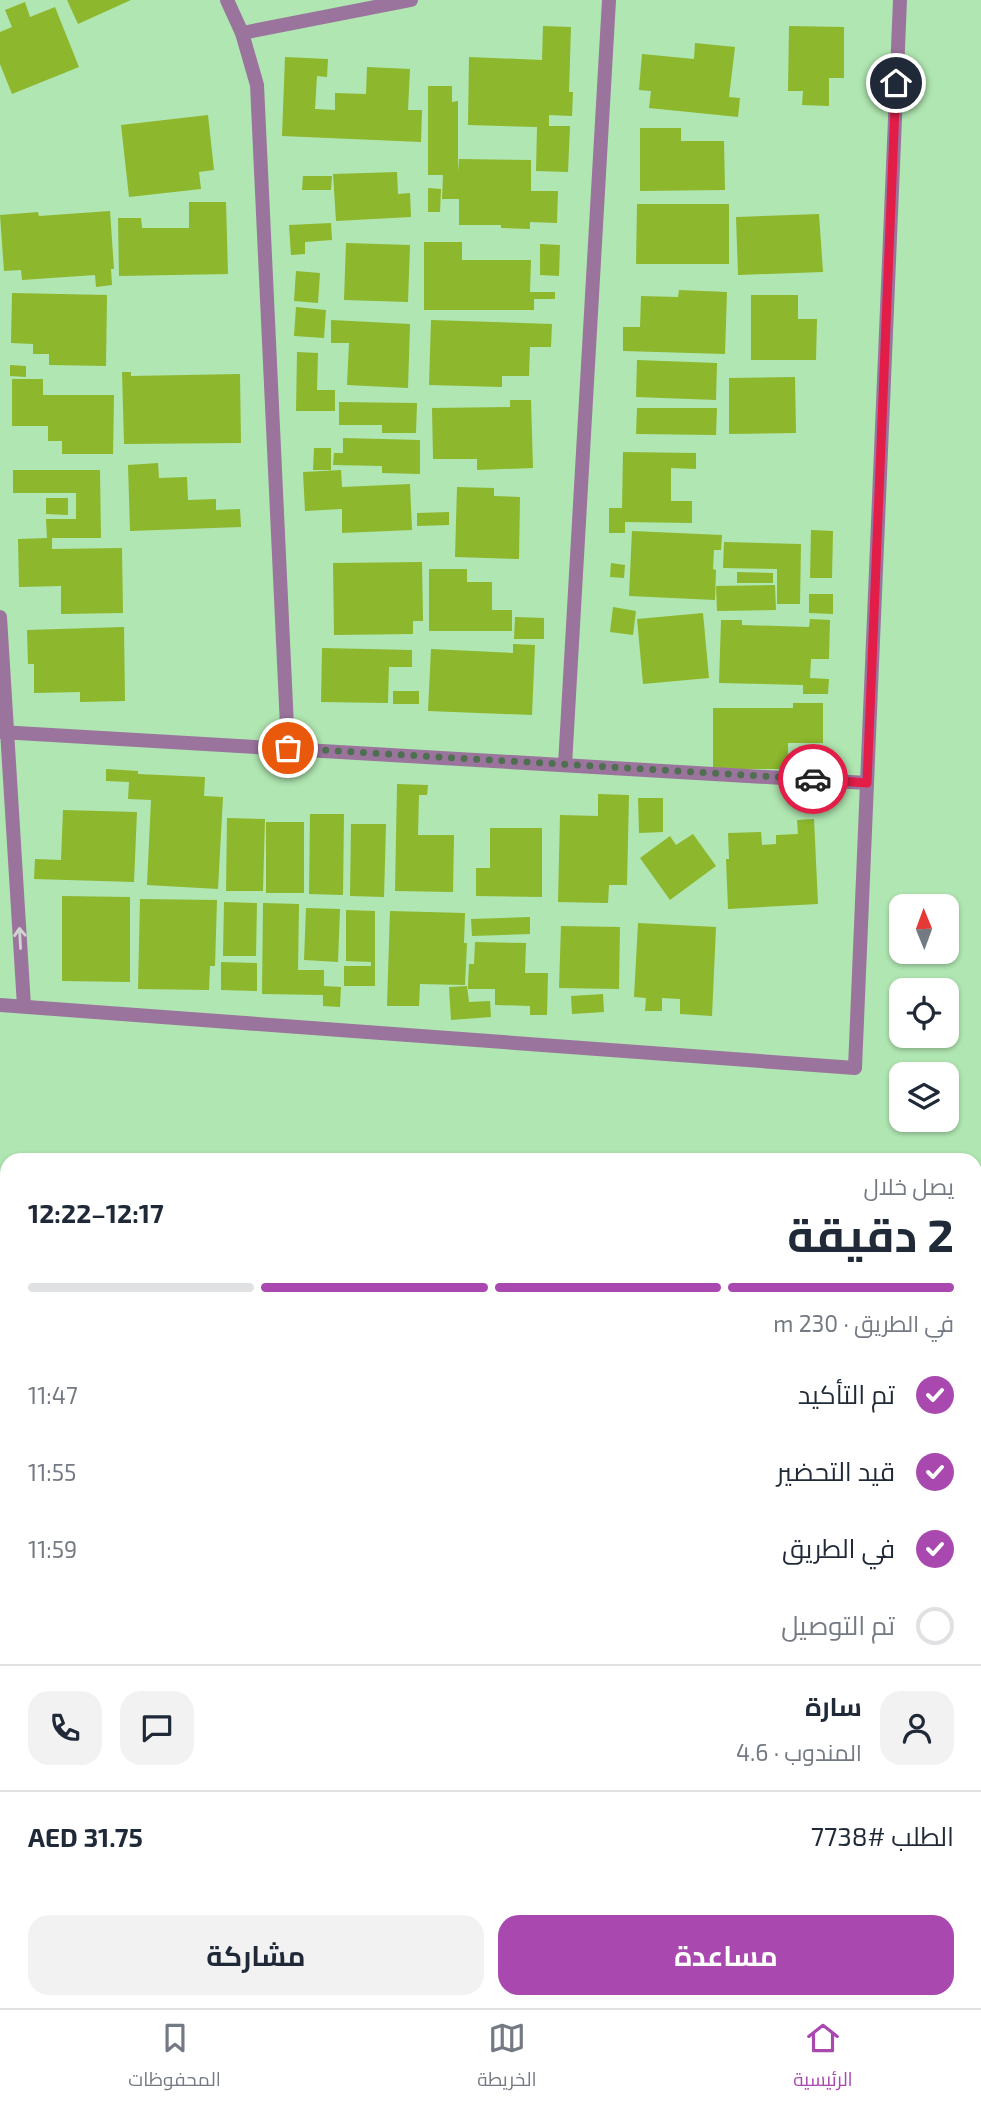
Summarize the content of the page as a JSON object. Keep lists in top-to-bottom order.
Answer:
{
  "north": "top",
  "page": {
    "heading": ["2 دقيقة", "يصل خلال", "12:17–12:22"],
    "panel": [
      "سارة",
      "المندوب · 4.6",
      "الطلب #7738",
      "AED 31.75"
    ],
    "bar": "في الطريق · 230 m",
    "list": [
      ["تم التأكيد", "11:47"],
      ["قيد التحضير", "11:55"],
      ["في الطريق", "11:59"],
      "تم التوصيل"
    ],
    "buttons": ["مساعدة", "مشاركة"],
    "tabs": ["الرئيسية", "الخريطة", "المحفوظات"]
  }
}
